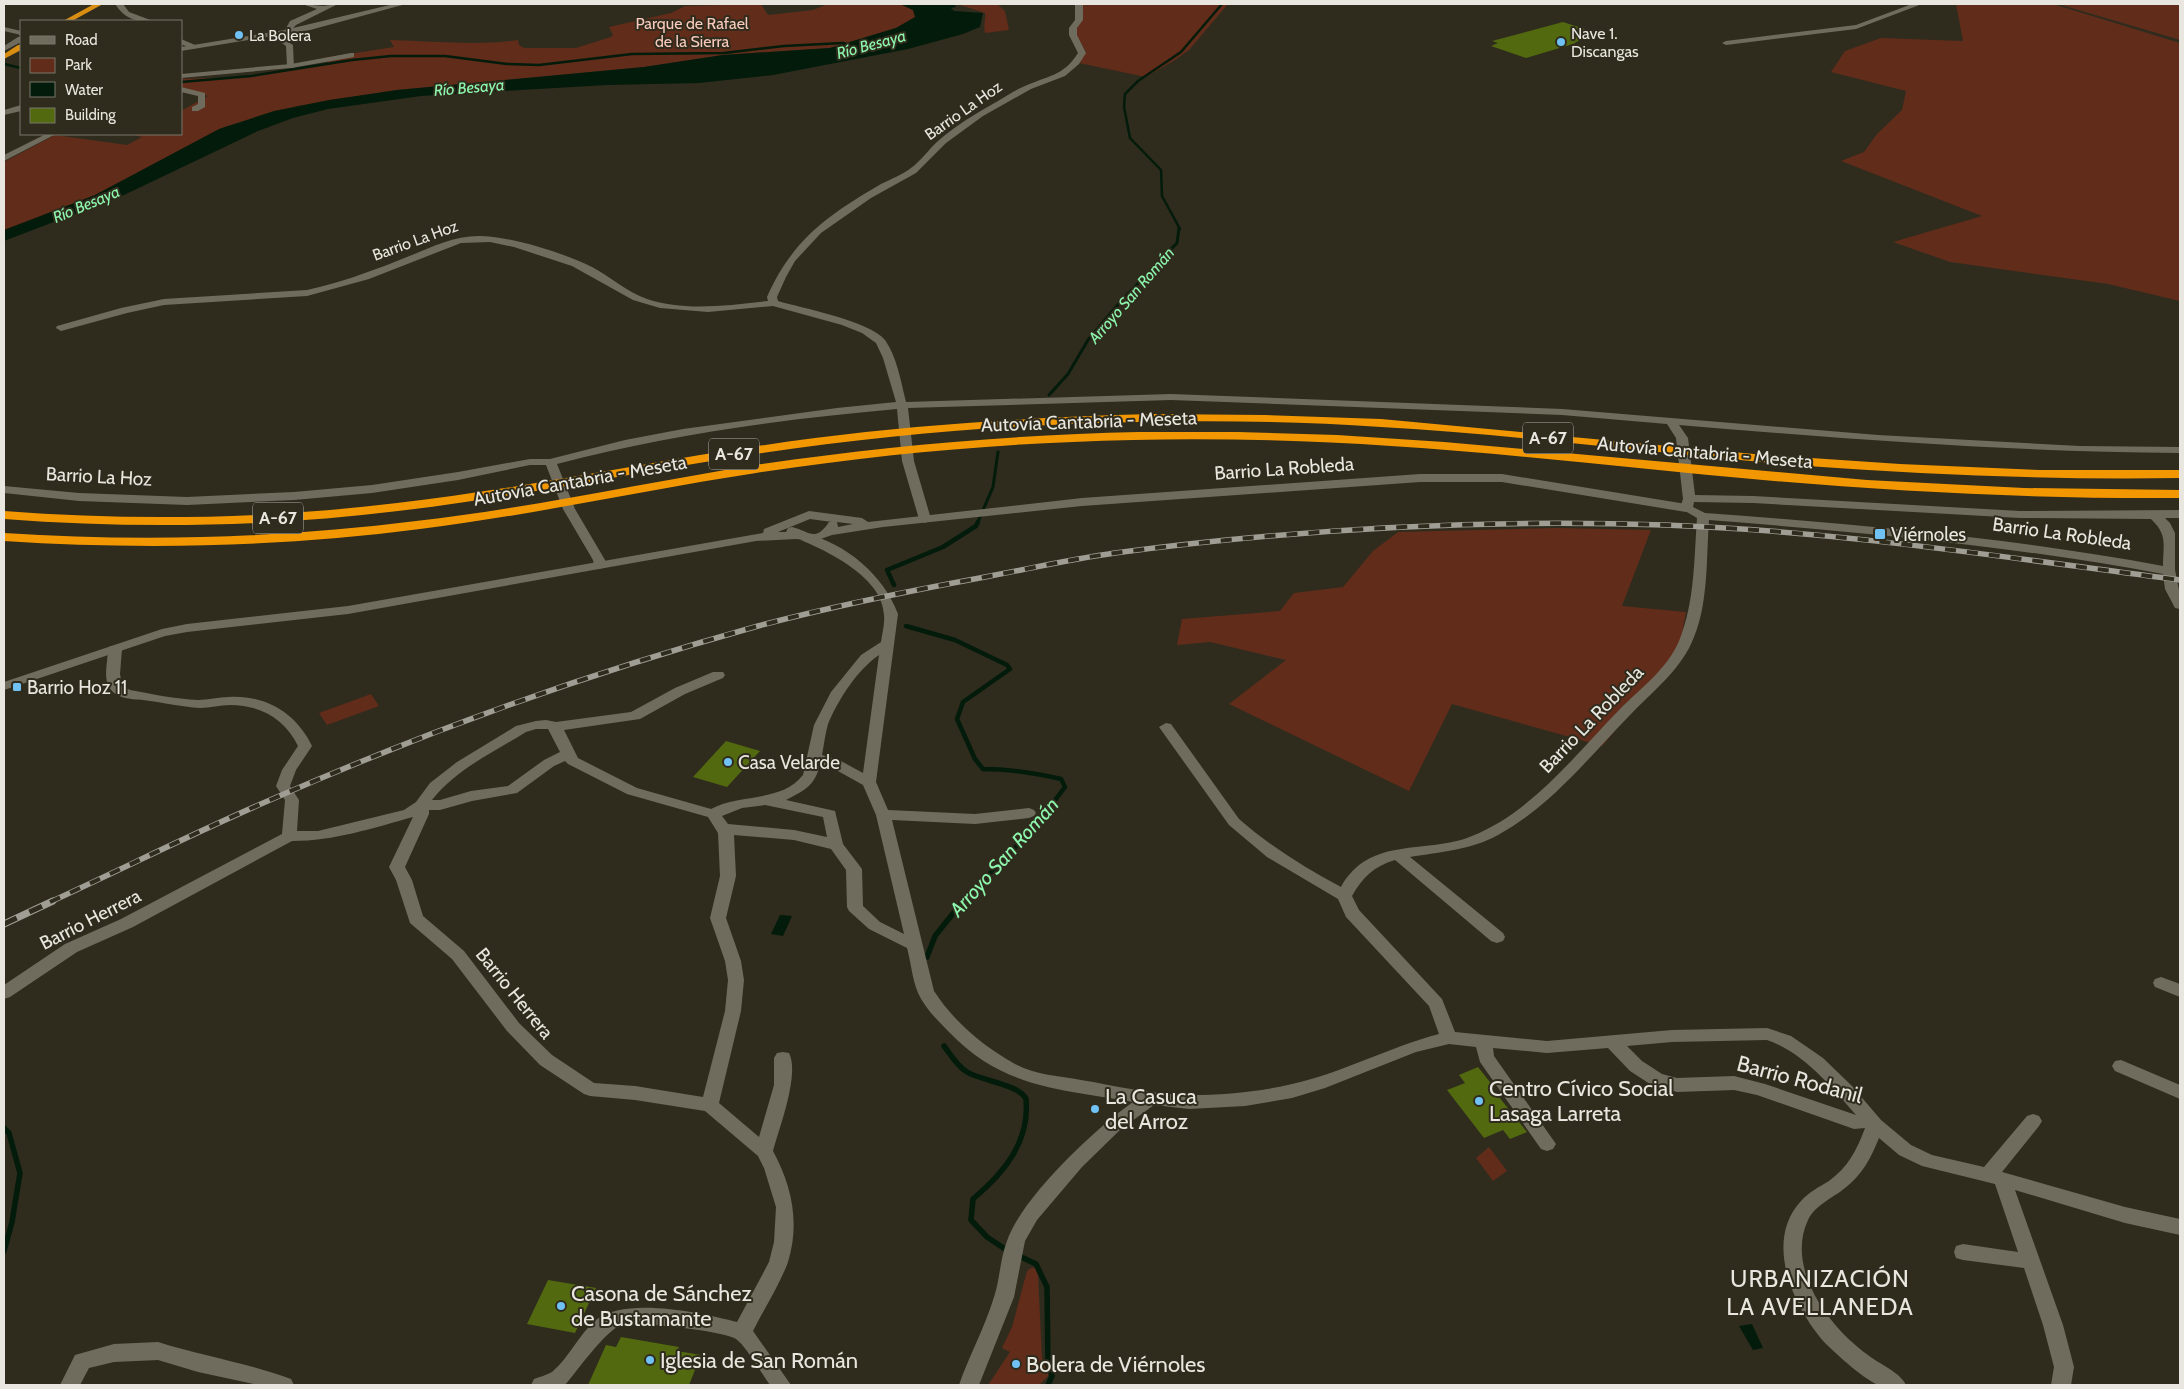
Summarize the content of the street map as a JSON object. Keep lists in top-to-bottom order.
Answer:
{
  "streets": {
    "highway": ["Autovía Cantabria - Meseta", "A-67"],
    "street": [
      "Barrio La Hoz",
      "Barrio La Robleda",
      "Barrio Herrera",
      "Barrio Rodanil"
    ]
  },
  "crossings": [
    ["Barrio La Hoz", "Barrio La Robleda"]
  ],
  "districts": ["URBANIZACIÓN LA AVELLANEDA"],
  "water": ["Río Besaya", "Arroyo San Román"],
  "parks": ["Parque de Rafael de la Sierra"],
  "places": {
    "other": [
      "La Bolera",
      "Nave 1. Discangas",
      "Casa Velarde",
      "Centro Cívico Social Lasaga Larreta",
      "La Casuca del Arroz",
      "Casona de Sánchez de Bustamante",
      "Iglesia de San Román",
      "Bolera de Viérnoles"
    ],
    "transit": ["Viérnoles", "Barrio Hoz 11"]
  },
  "legend": [
    "Road",
    "Park",
    "Water",
    "Building"
  ]
}
